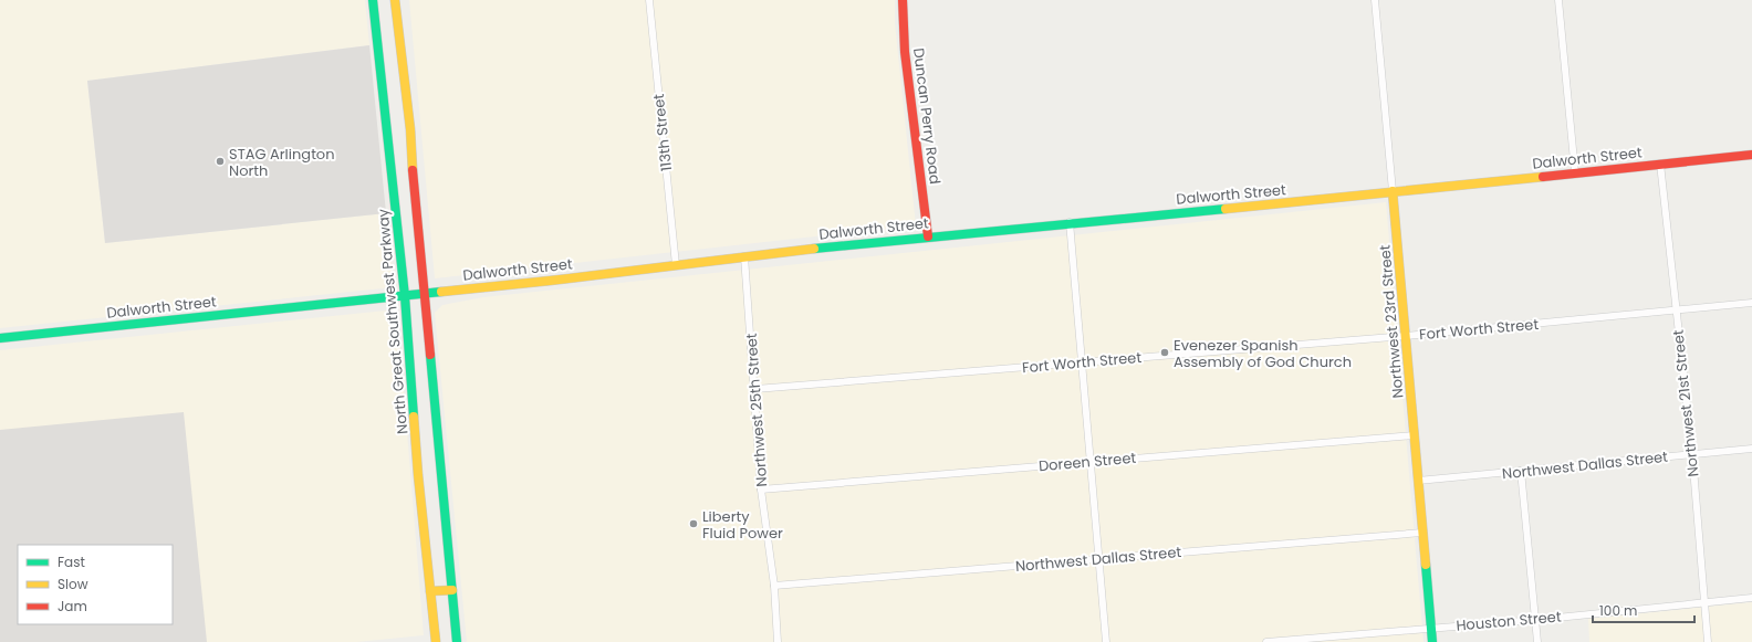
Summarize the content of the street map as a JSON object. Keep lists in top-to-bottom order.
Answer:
{
  "streets": {
    "street": [
      "Duncan Perry Road",
      "113th Street",
      "Dalworth Street",
      "North Great Southwest Parkway",
      "Northwest 23rd Street",
      "Fort Worth Street",
      "Northwest 21st Street",
      "Northwest 25th Street",
      "Doreen Street",
      "Northwest Dallas Street",
      "Houston Street"
    ]
  },
  "crossings": [
    ["Duncan Perry Road", "Dalworth Street"],
    ["113th Street", "Dalworth Street"],
    ["Dalworth Street", "North Great Southwest Parkway"],
    ["Dalworth Street", "Northwest 23rd Street"],
    ["Dalworth Street", "Northwest 21st Street"],
    ["Dalworth Street", "Northwest 25th Street"],
    ["Northwest 23rd Street", "Fort Worth Street"],
    ["Northwest 23rd Street", "Doreen Street"],
    ["Northwest 23rd Street", "Northwest Dallas Street"],
    ["Northwest 23rd Street", "Houston Street"],
    ["Fort Worth Street", "Northwest 21st Street"],
    ["Fort Worth Street", "Northwest 25th Street"],
    ["Northwest 21st Street", "Northwest Dallas Street"],
    ["Northwest 21st Street", "Houston Street"],
    ["Northwest 25th Street", "Doreen Street"],
    ["Northwest 25th Street", "Northwest Dallas Street"]
  ],
  "places": ["STAG Arlington North", "Evenezer Spanish Assembly of God Church", "Liberty Fluid Power"],
  "legend": ["Fast", "Slow", "Jam"],
  "scale_bar": "100 m"
}
